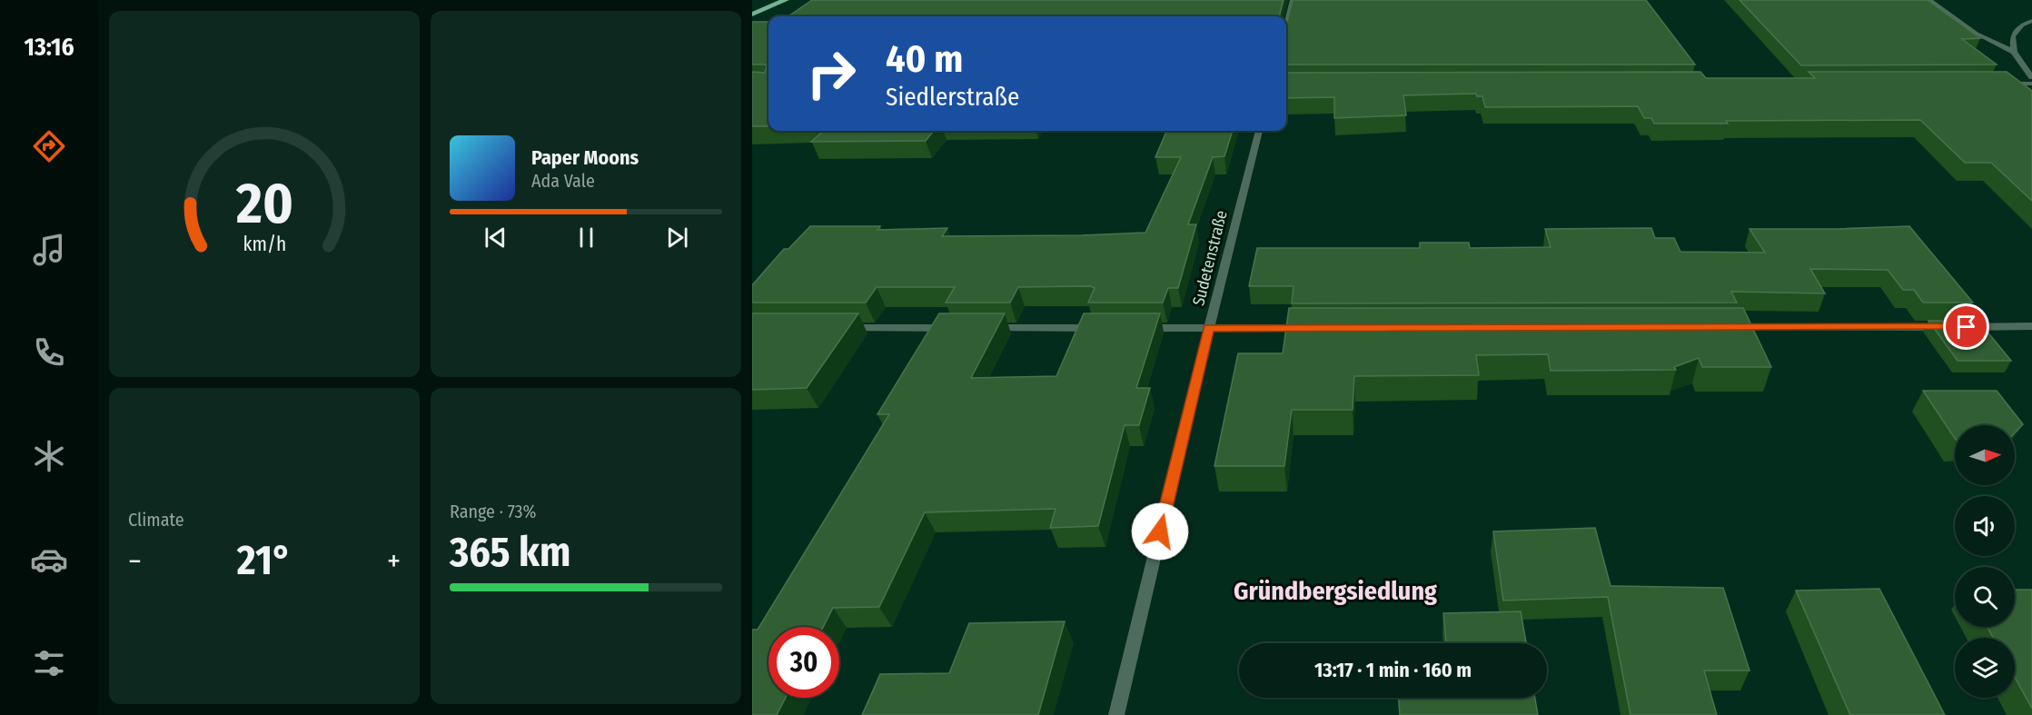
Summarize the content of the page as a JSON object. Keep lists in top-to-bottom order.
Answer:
{
  "streets": {
    "street": ["Sudetenstraße"]
  },
  "districts": ["Gründbergsiedlung"],
  "north": "right",
  "page": {
    "tabs": "13:16",
    "turn": ["40 m", "Siedlerstraße"],
    "song": ["Paper Moons", "Ada Vale"],
    "tile": [
      "Climate",
      ["Range · 73%", "365 km"]
    ],
    "heat": ["−", "21°", "+"],
    "limit": "30",
    "trip": "13:17 · 1 min · 160 m",
    "gauge": ["20", "km/h"]
  }
}
